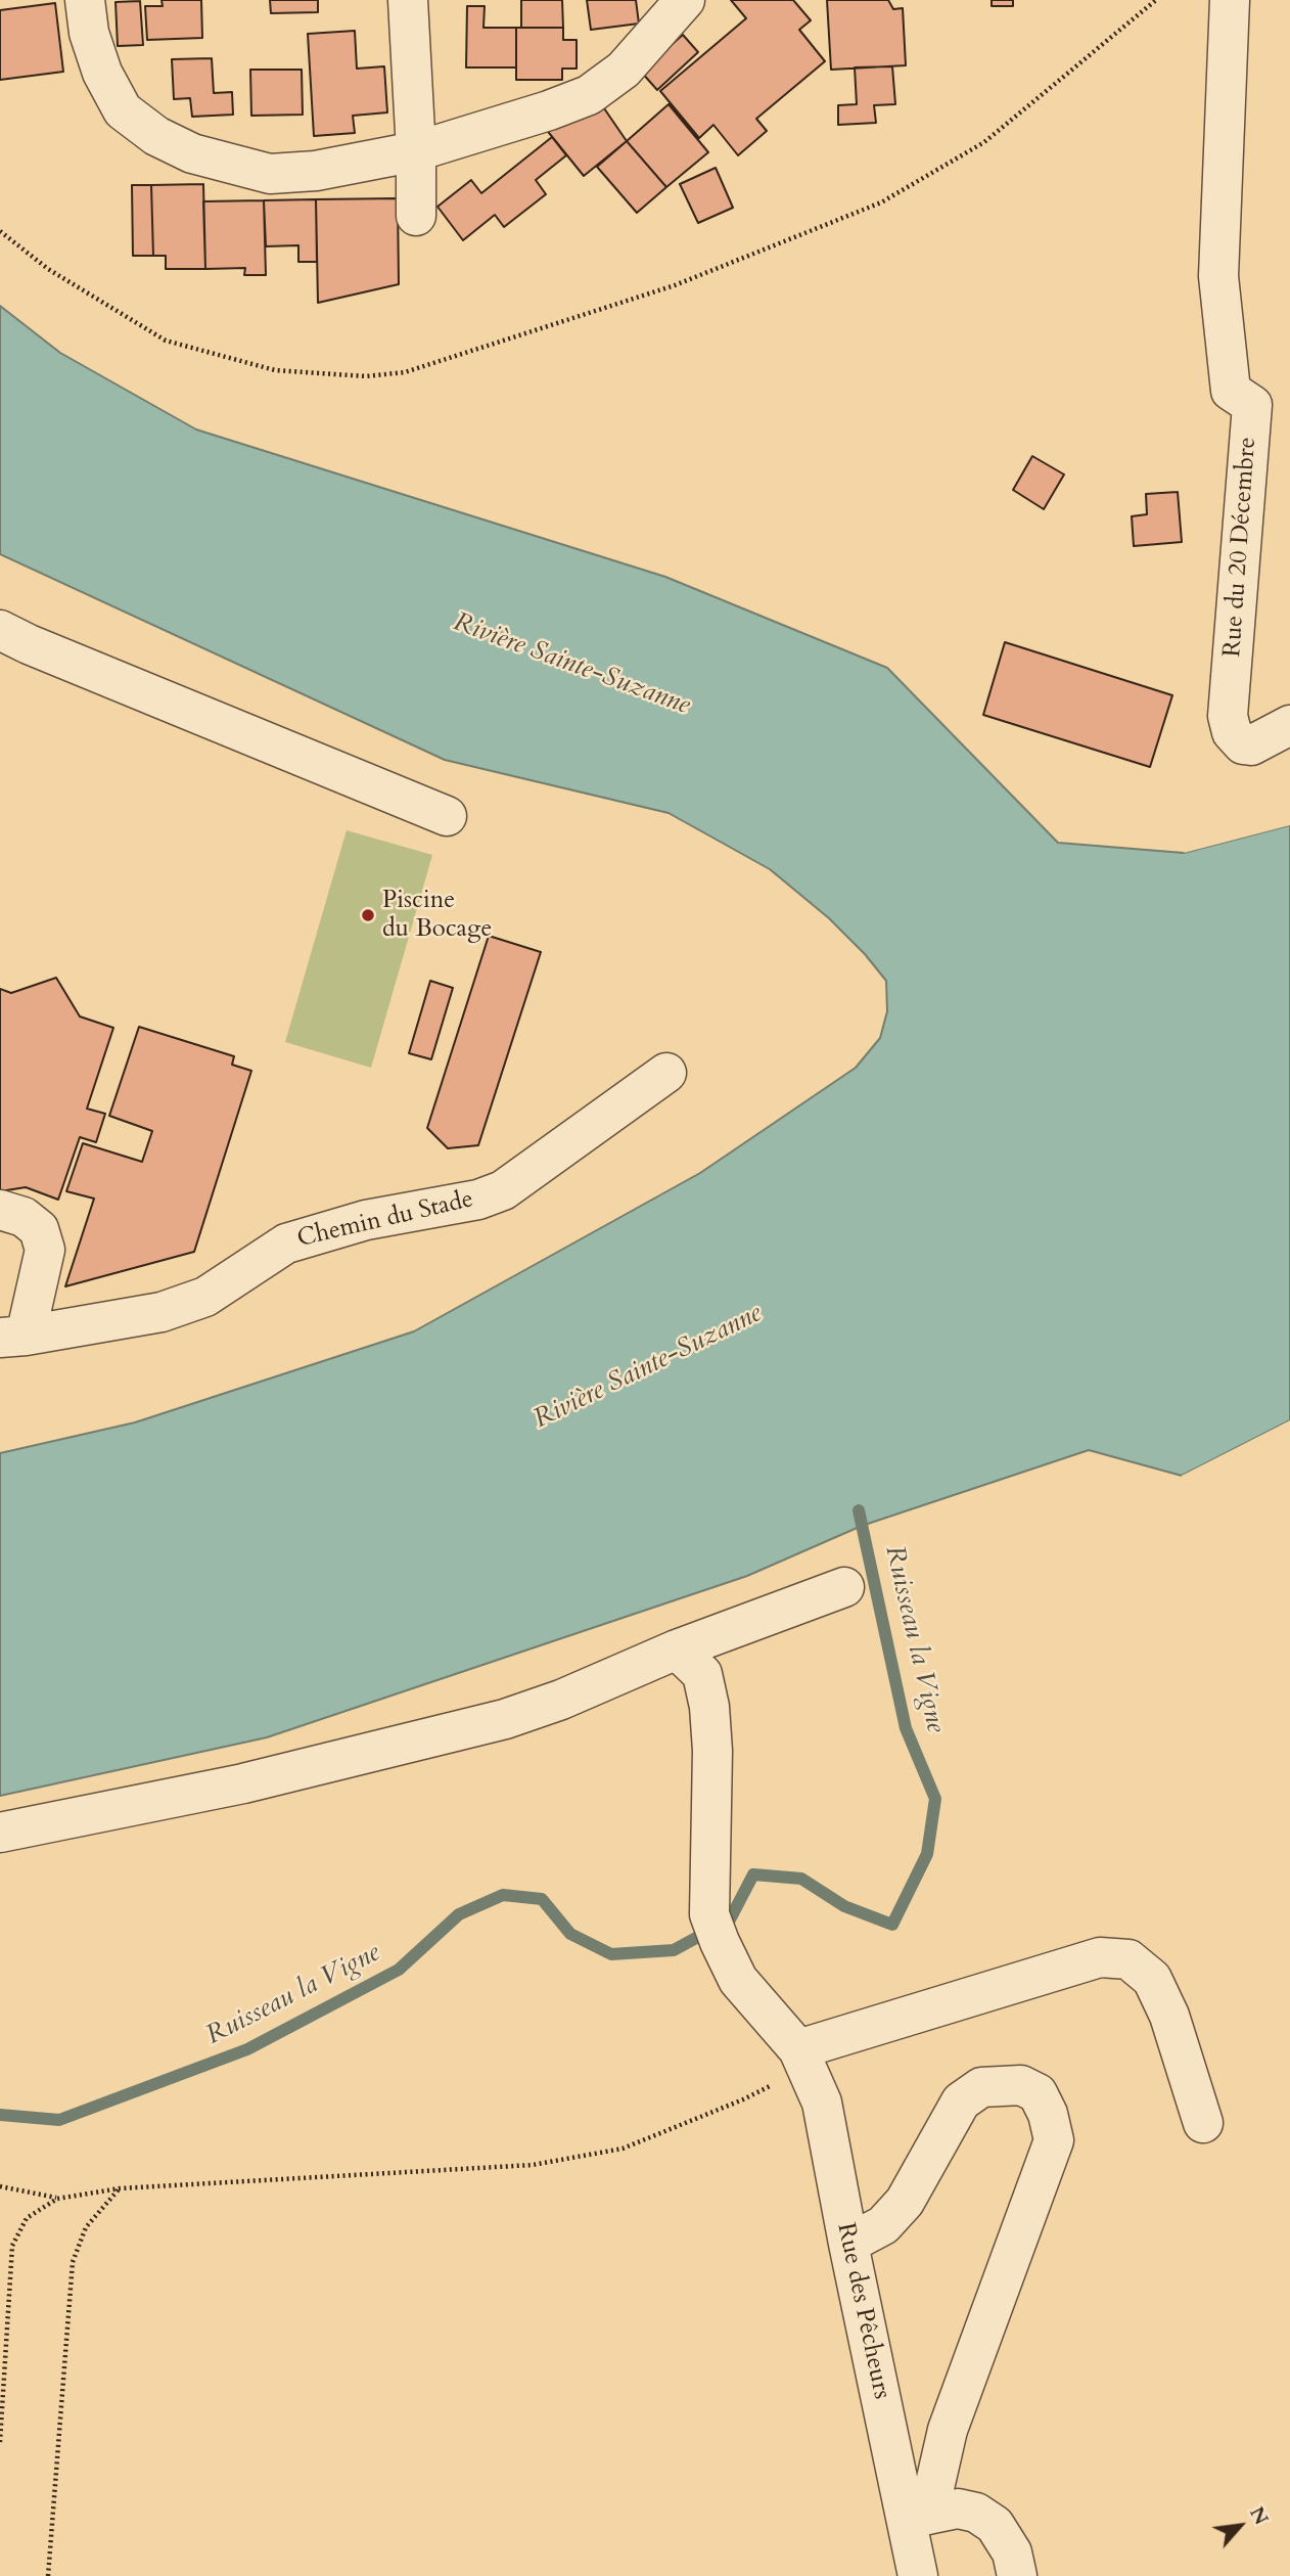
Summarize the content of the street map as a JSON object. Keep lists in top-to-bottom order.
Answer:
{
  "streets": {
    "street": ["Rue du 20 Décembre", "Chemin du Stade", "Rue des Pêcheurs"]
  },
  "water": ["Rivière Sainte-Suzanne", "Ruisseau la Vigne"],
  "places": ["Piscine du Bocage"],
  "north": "top right"
}
